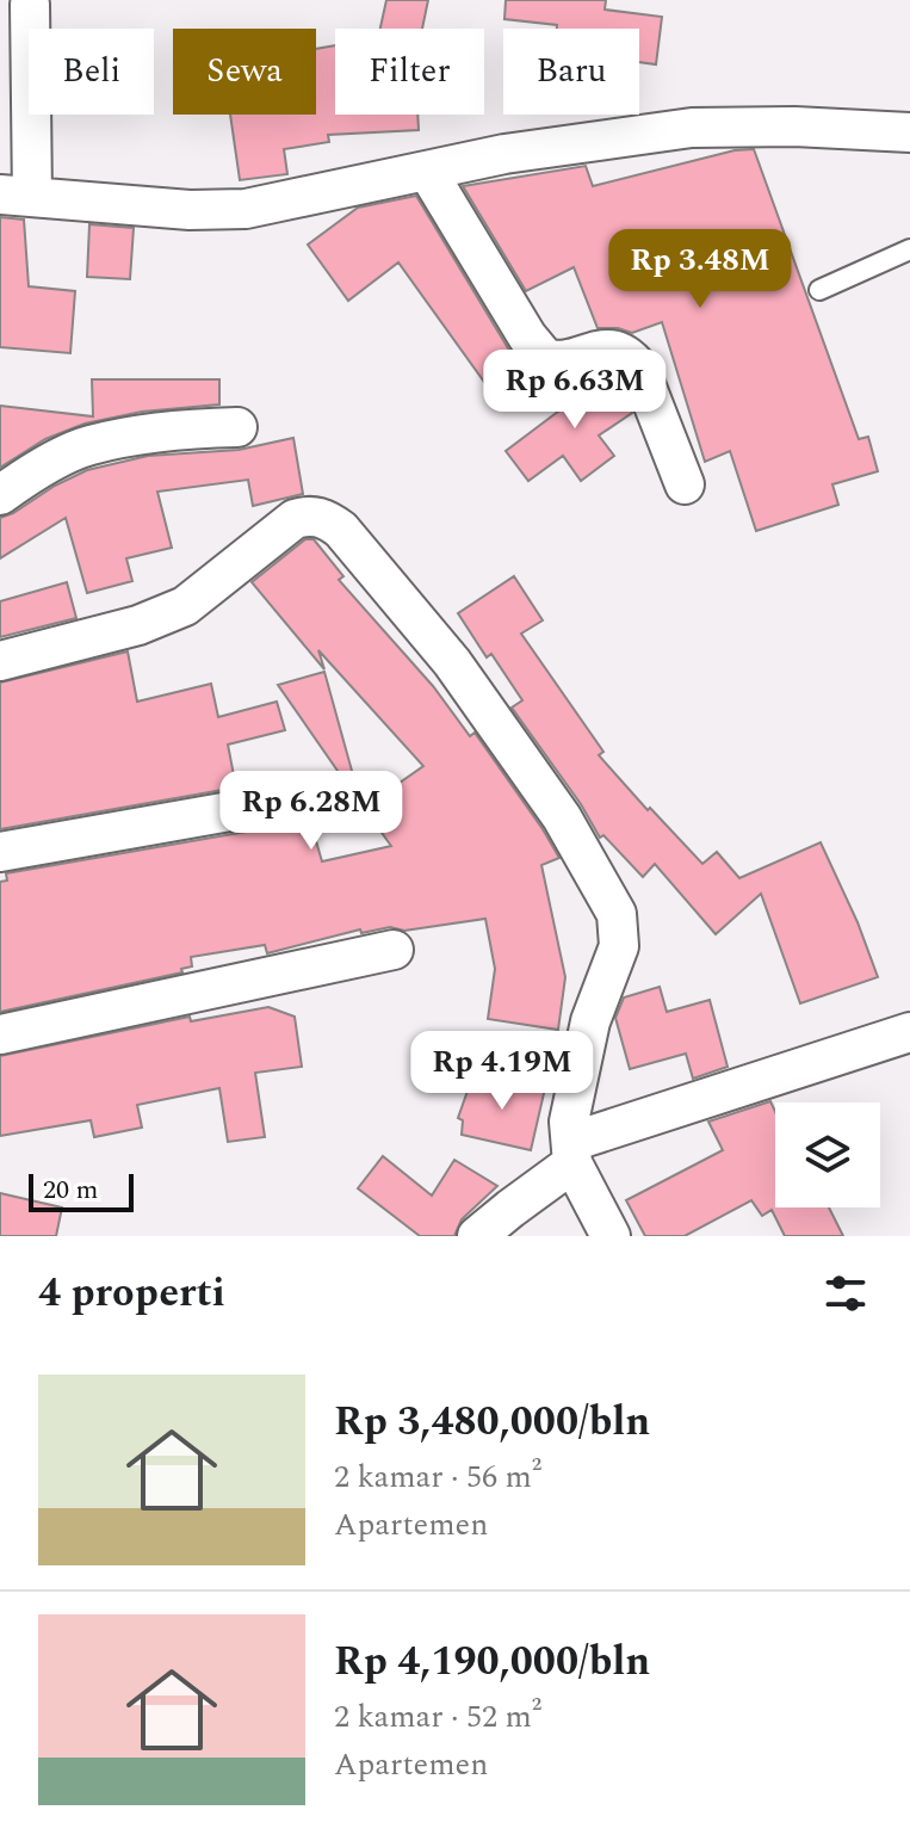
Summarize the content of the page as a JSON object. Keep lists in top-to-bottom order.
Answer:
{
  "scale_bar": "20 m",
  "page": {
    "chip": [
      "Beli",
      "Sewa",
      "Filter",
      "Baru"
    ],
    "price": [
      "Rp 3.48M",
      "Rp 6.63M",
      "Rp 6.28M",
      "Rp 4.19M"
    ],
    "scale": "20 m",
    "heading": "4 properti",
    "list": [
      {
        "name": "Rp 3,480,000/bln",
        "note": "2 kamar · 56 m² · Apartemen"
      },
      {
        "name": "Rp 4,190,000/bln",
        "note": "2 kamar · 52 m² · Apartemen"
      }
    ]
  }
}
